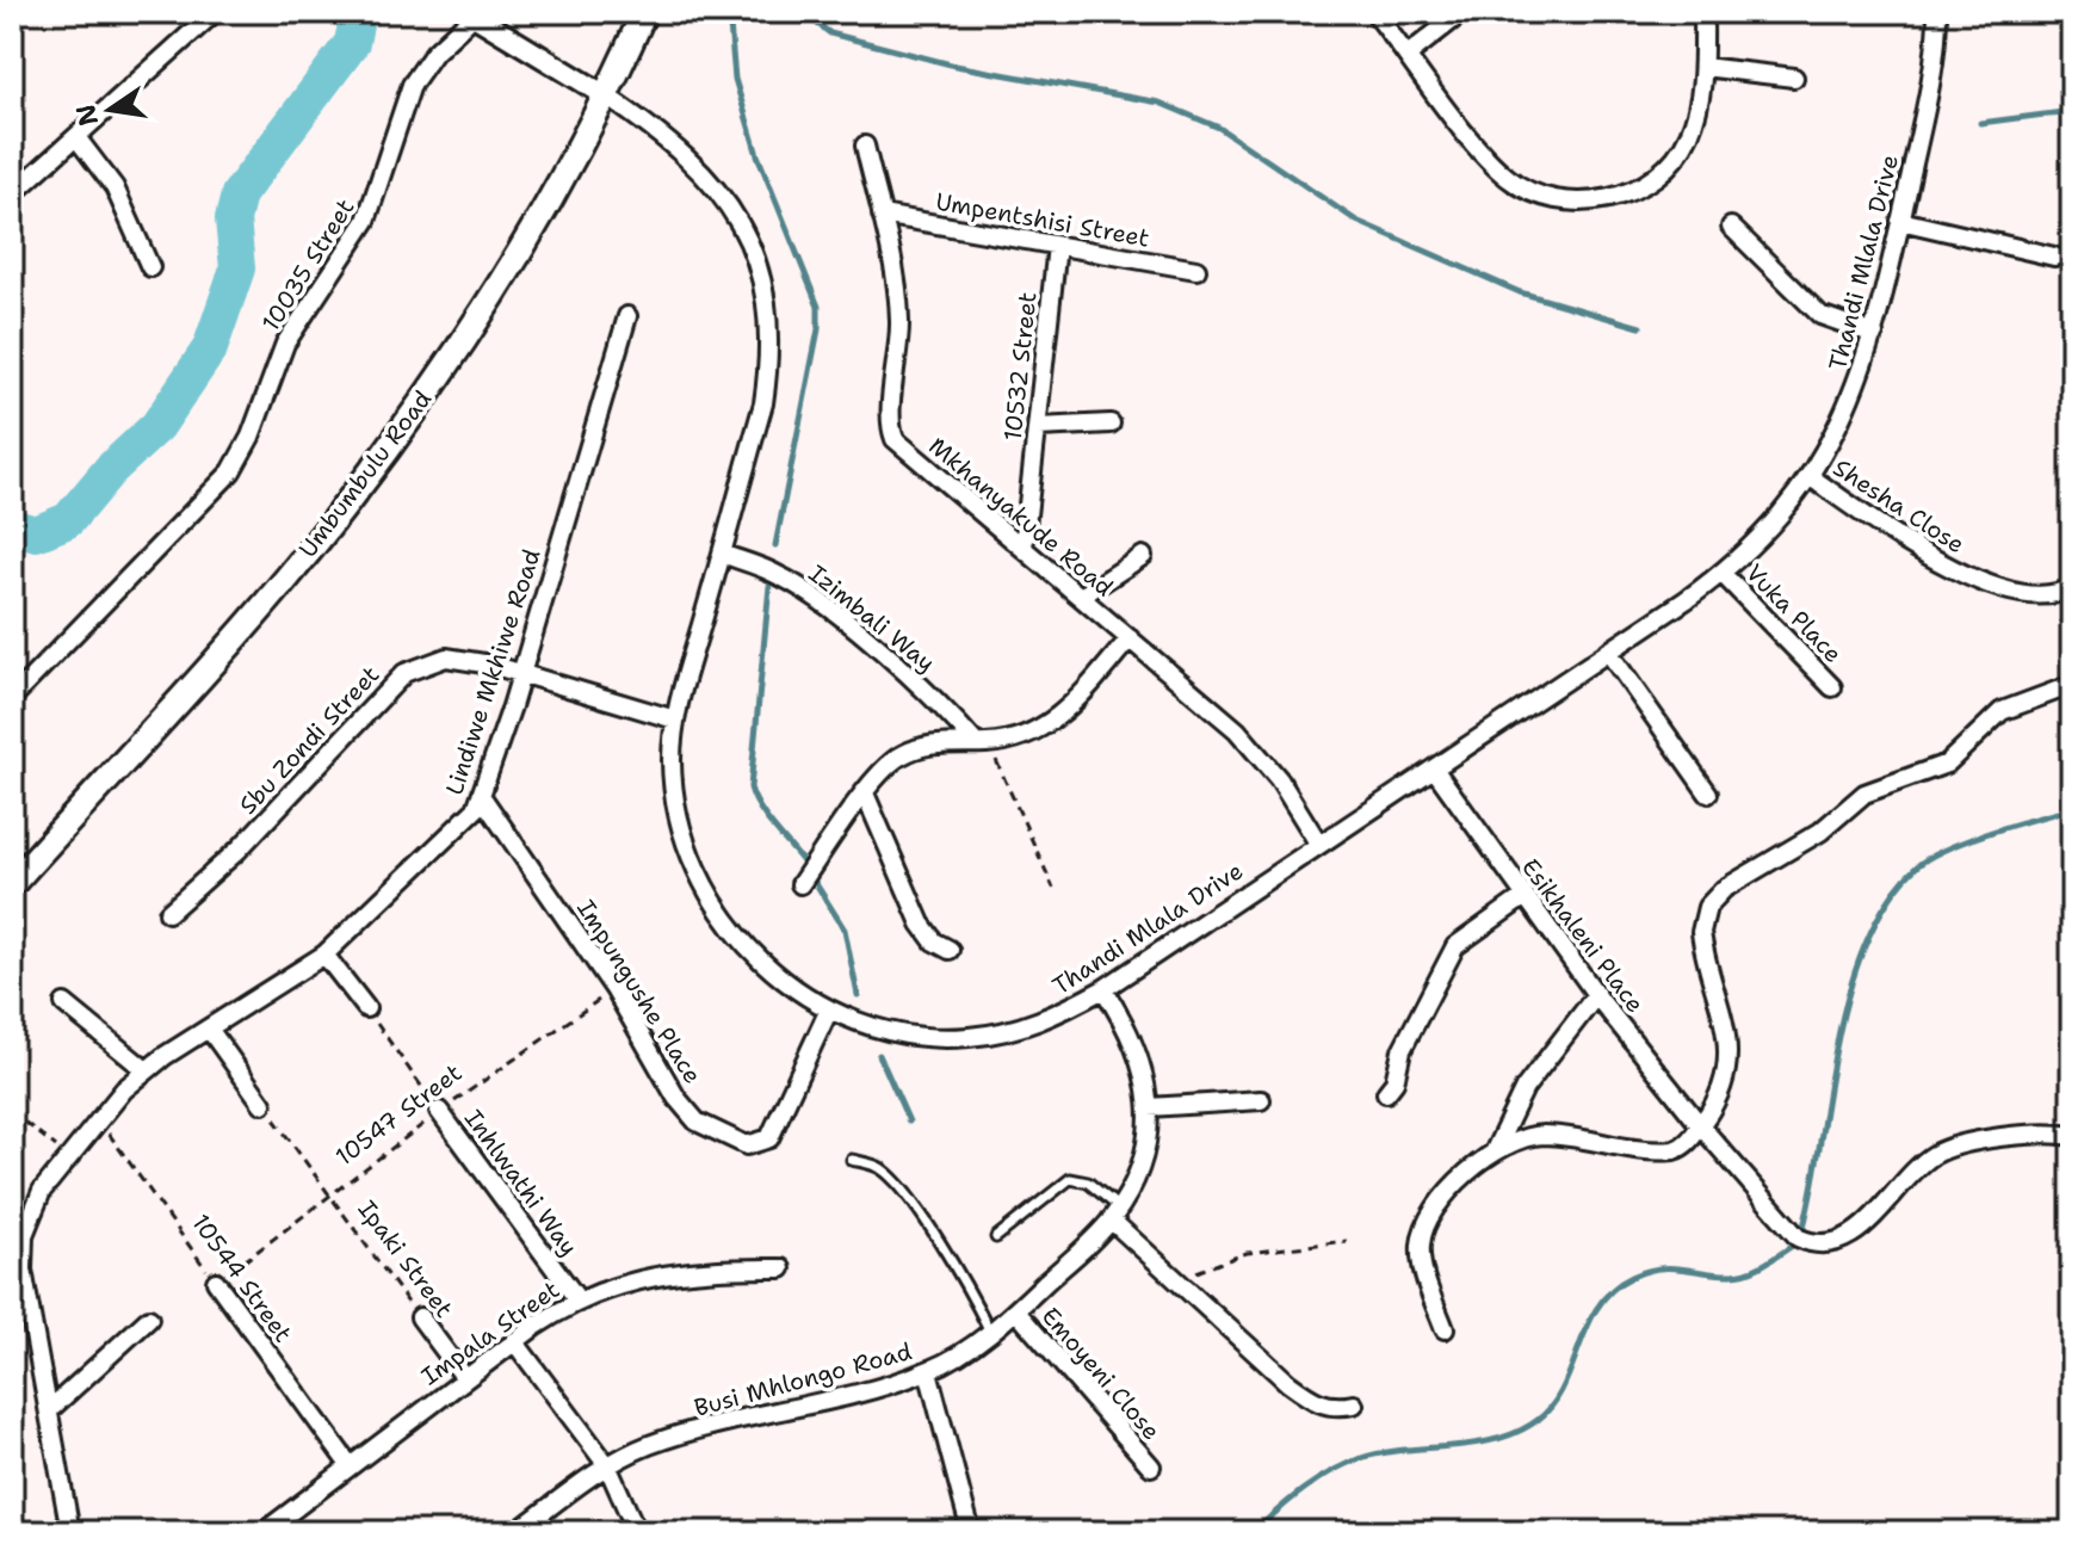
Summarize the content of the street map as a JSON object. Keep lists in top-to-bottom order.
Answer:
{
  "streets": {
    "main road": ["Umbumbulu Road"],
    "street": [
      "Umpentshisi Street",
      "Thandi Mlala Drive",
      "10035 Street",
      "10532 Street",
      "Shesha Close",
      "Mkhanyakude Road",
      "Vuka Place",
      "Izimbali Way",
      "Lindiwe Mkhiwe Road",
      "Sbu Zondi Street",
      "Esikhaleni Place",
      "Impungushe Place",
      "Inhlwathi Way",
      "Ipaki Street",
      "10544 Street",
      "Impala Street",
      "Emoyeni Close",
      "Busi Mhlongo Road"
    ],
    "path": ["10547 Street"]
  },
  "crossings": [
    ["Umpentshisi Street", "10532 Street"],
    ["Umpentshisi Street", "Mkhanyakude Road"],
    ["Thandi Mlala Drive", "Umbumbulu Road"],
    ["Thandi Mlala Drive", "Shesha Close"],
    ["Thandi Mlala Drive", "Mkhanyakude Road"],
    ["Thandi Mlala Drive", "Vuka Place"],
    ["Thandi Mlala Drive", "Izimbali Way"],
    ["Thandi Mlala Drive", "Sbu Zondi Street"],
    ["Thandi Mlala Drive", "Esikhaleni Place"],
    ["Thandi Mlala Drive", "Impungushe Place"],
    ["Thandi Mlala Drive", "Busi Mhlongo Road"],
    ["10532 Street", "Mkhanyakude Road"],
    ["Lindiwe Mkhiwe Road", "Sbu Zondi Street"],
    ["Lindiwe Mkhiwe Road", "Impungushe Place"],
    ["Lindiwe Mkhiwe Road", "10544 Street"],
    ["Impungushe Place", "10547 Street"],
    ["10547 Street", "Inhlwathi Way"],
    ["10547 Street", "Ipaki Street"],
    ["10547 Street", "10544 Street"],
    ["Inhlwathi Way", "Impala Street"],
    ["Ipaki Street", "Impala Street"],
    ["10544 Street", "Impala Street"],
    ["Emoyeni Close", "Busi Mhlongo Road"]
  ],
  "north": "left"
}
